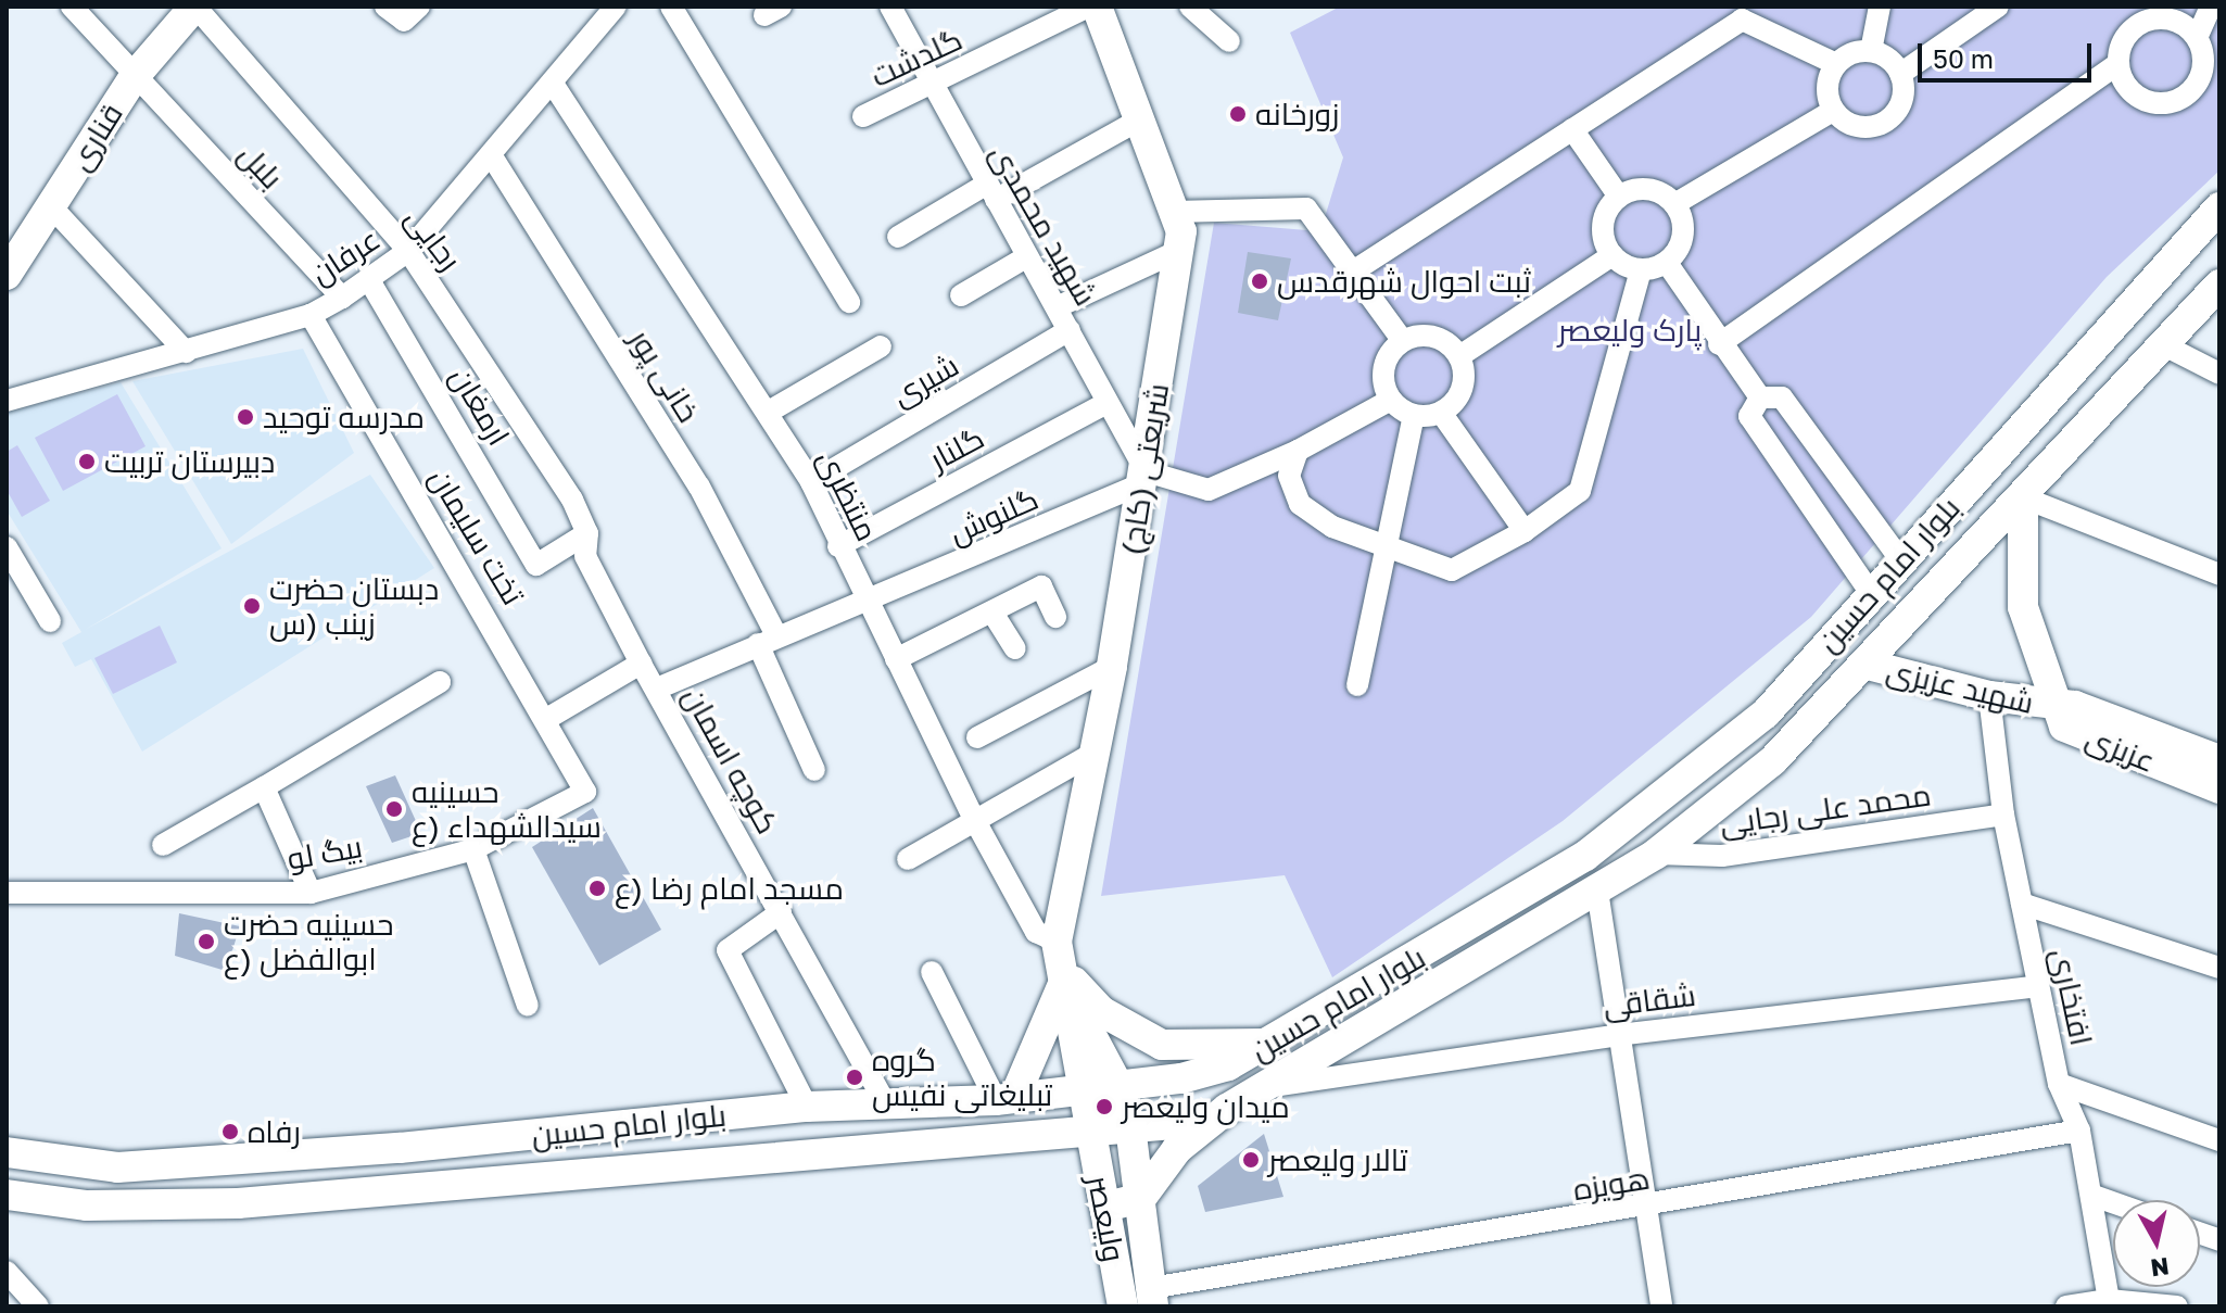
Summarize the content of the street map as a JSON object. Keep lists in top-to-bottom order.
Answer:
{
  "streets": {
    "main road": [
      "قناری",
      "شریعتی (کاج)",
      "بلوار امام حسین",
      "شهید عزیزی",
      "عزیزی",
      "ولیعصر"
    ],
    "street": [
      "گلدشت",
      "بلبل",
      "شهید محمدی",
      "رجایی",
      "عرفان",
      "خانی پور",
      "شیری",
      "ارمغان",
      "گلنار",
      "منتظری",
      "گلنوش",
      "تخت سلیمان",
      "کوچه اسمان",
      "محمد علی رجایی",
      "بیگ لو",
      "افتخاری",
      "شقاقی",
      "هویزه"
    ]
  },
  "crossings": [
    ["گلدشت", "شهید محمدی"],
    ["قناری", "بلبل"],
    ["قناری", "رجایی"],
    ["بلبل", "عرفان"],
    ["شهید محمدی", "شیری"],
    ["شهید محمدی", "گلنار"],
    ["شهید محمدی", "شریعتی (کاج)"],
    ["شهید محمدی", "گلنوش"],
    ["رجایی", "عرفان"],
    ["رجایی", "ارمغان"],
    ["رجایی", "کوچه اسمان"],
    ["عرفان", "خانی پور"],
    ["عرفان", "ارمغان"],
    ["عرفان", "منتظری"],
    ["عرفان", "تخت سلیمان"],
    ["خانی پور", "گلنوش"],
    ["شیری", "منتظری"],
    ["ارمغان", "کوچه اسمان"],
    ["گلنار", "منتظری"],
    ["شریعتی (کاج)", "منتظری"],
    ["شریعتی (کاج)", "گلنوش"],
    ["شریعتی (کاج)", "ولیعصر"],
    ["منتظری", "گلنوش"],
    ["منتظری", "ولیعصر"],
    ["گلنوش", "کوچه اسمان"],
    ["تخت سلیمان", "بیگ لو"],
    ["بلوار امام حسین", "شهید عزیزی"],
    ["بلوار امام حسین", "کوچه اسمان"],
    ["بلوار امام حسین", "محمد علی رجایی"],
    ["بلوار امام حسین", "شقاقی"],
    ["بلوار امام حسین", "ولیعصر"],
    ["شهید عزیزی", "عزیزی"],
    ["شهید عزیزی", "افتخاری"],
    ["محمد علی رجایی", "افتخاری"],
    ["افتخاری", "شقاقی"],
    ["افتخاری", "هویزه"],
    ["هویزه", "ولیعصر"]
  ],
  "parks": ["پارک ولیعصر"],
  "places": [
    "زورخانه",
    "ثبت احوال شهرقدس",
    "مدرسه توحید",
    "دبیرستان تربیت",
    "دبستان حضرت زینب (س",
    "حسینیه سیدالشهداء (ع",
    "مسجد امام رضا (ع",
    "حسینیه حضرت ابوالفضل (ع",
    "گروه تبلیغاتی نفیس",
    "میدان ولیعصر",
    "رفاه",
    "تالار ولیعصر"
  ],
  "scale_bar": "50 m",
  "north": "bottom"
}
